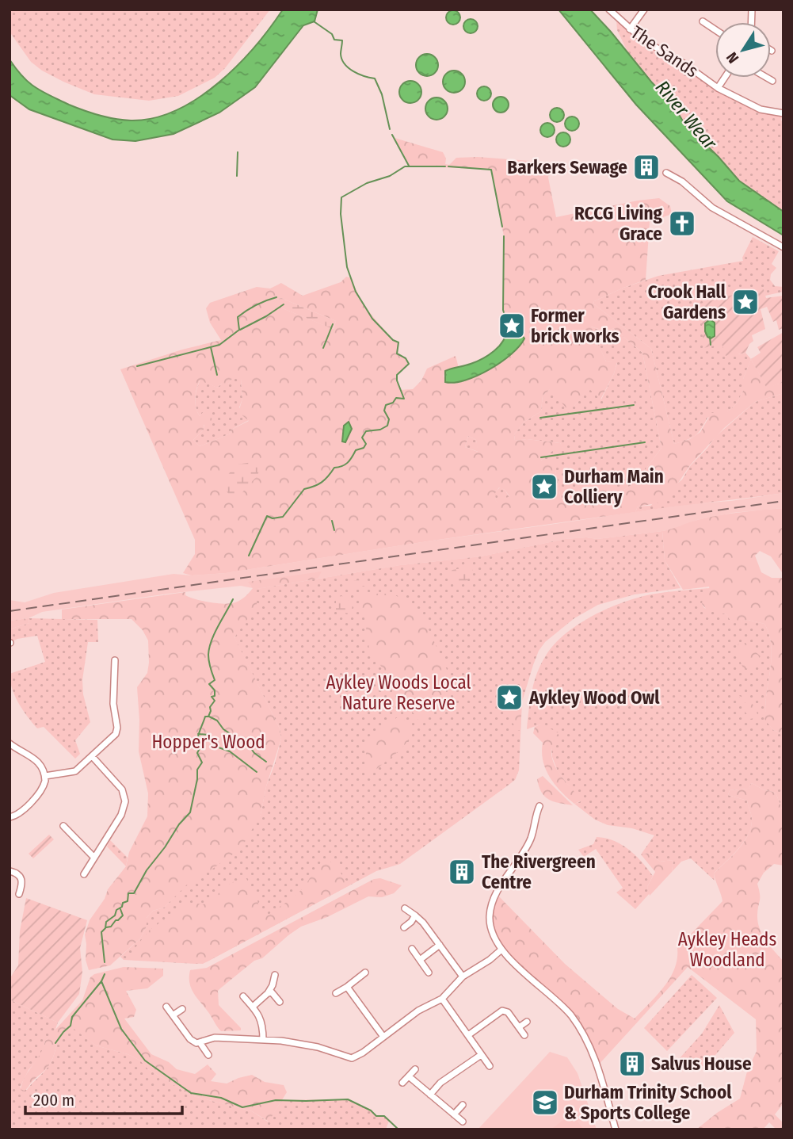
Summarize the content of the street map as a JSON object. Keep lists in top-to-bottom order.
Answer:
{
  "streets": {
    "street": ["The Sands"]
  },
  "water": ["River Wear"],
  "parks": ["Aykley Woods Local Nature Reserve", "Hopper's Wood", "Aykley Heads Woodland"],
  "places": {
    "building": ["Barkers Sewage", "The Rivergreen Centre", "Salvus House"],
    "church": ["RCCG Living Grace"],
    "place": [
      "Crook Hall Gardens",
      "Former brick works",
      "Durham Main Colliery",
      "Aykley Wood Owl"
    ],
    "school or university": ["Durham Trinity School & Sports College"]
  },
  "scale_bar": "200 m",
  "north": "bottom left"
}
